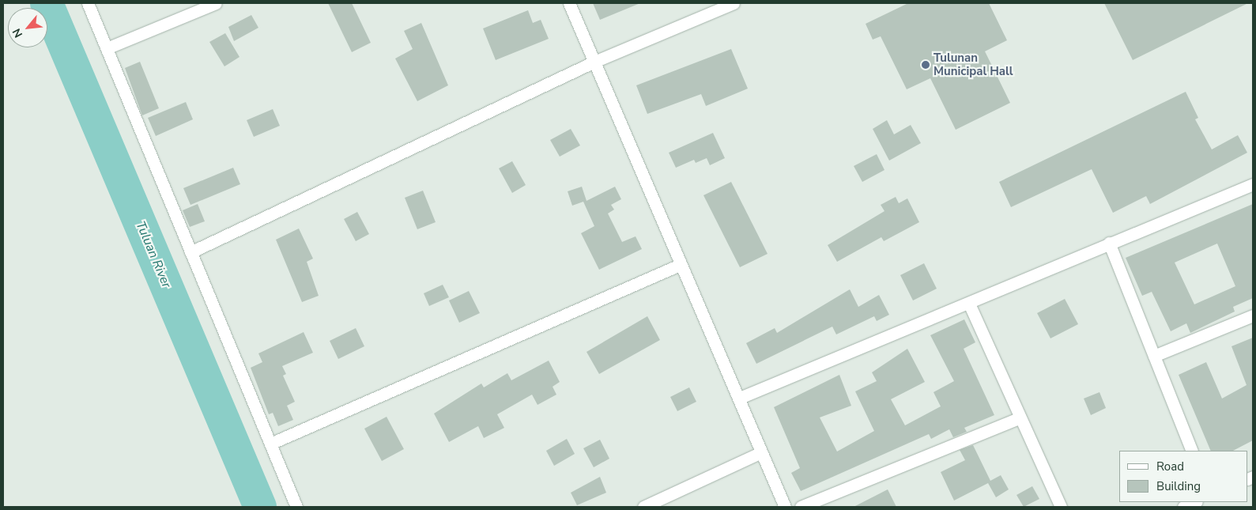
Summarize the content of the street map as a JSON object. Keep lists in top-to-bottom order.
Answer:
{
  "water": ["Tuluan River"],
  "places": ["Tulunan Municipal Hall"],
  "legend": ["Road", "Building"],
  "north": "bottom left"
}
